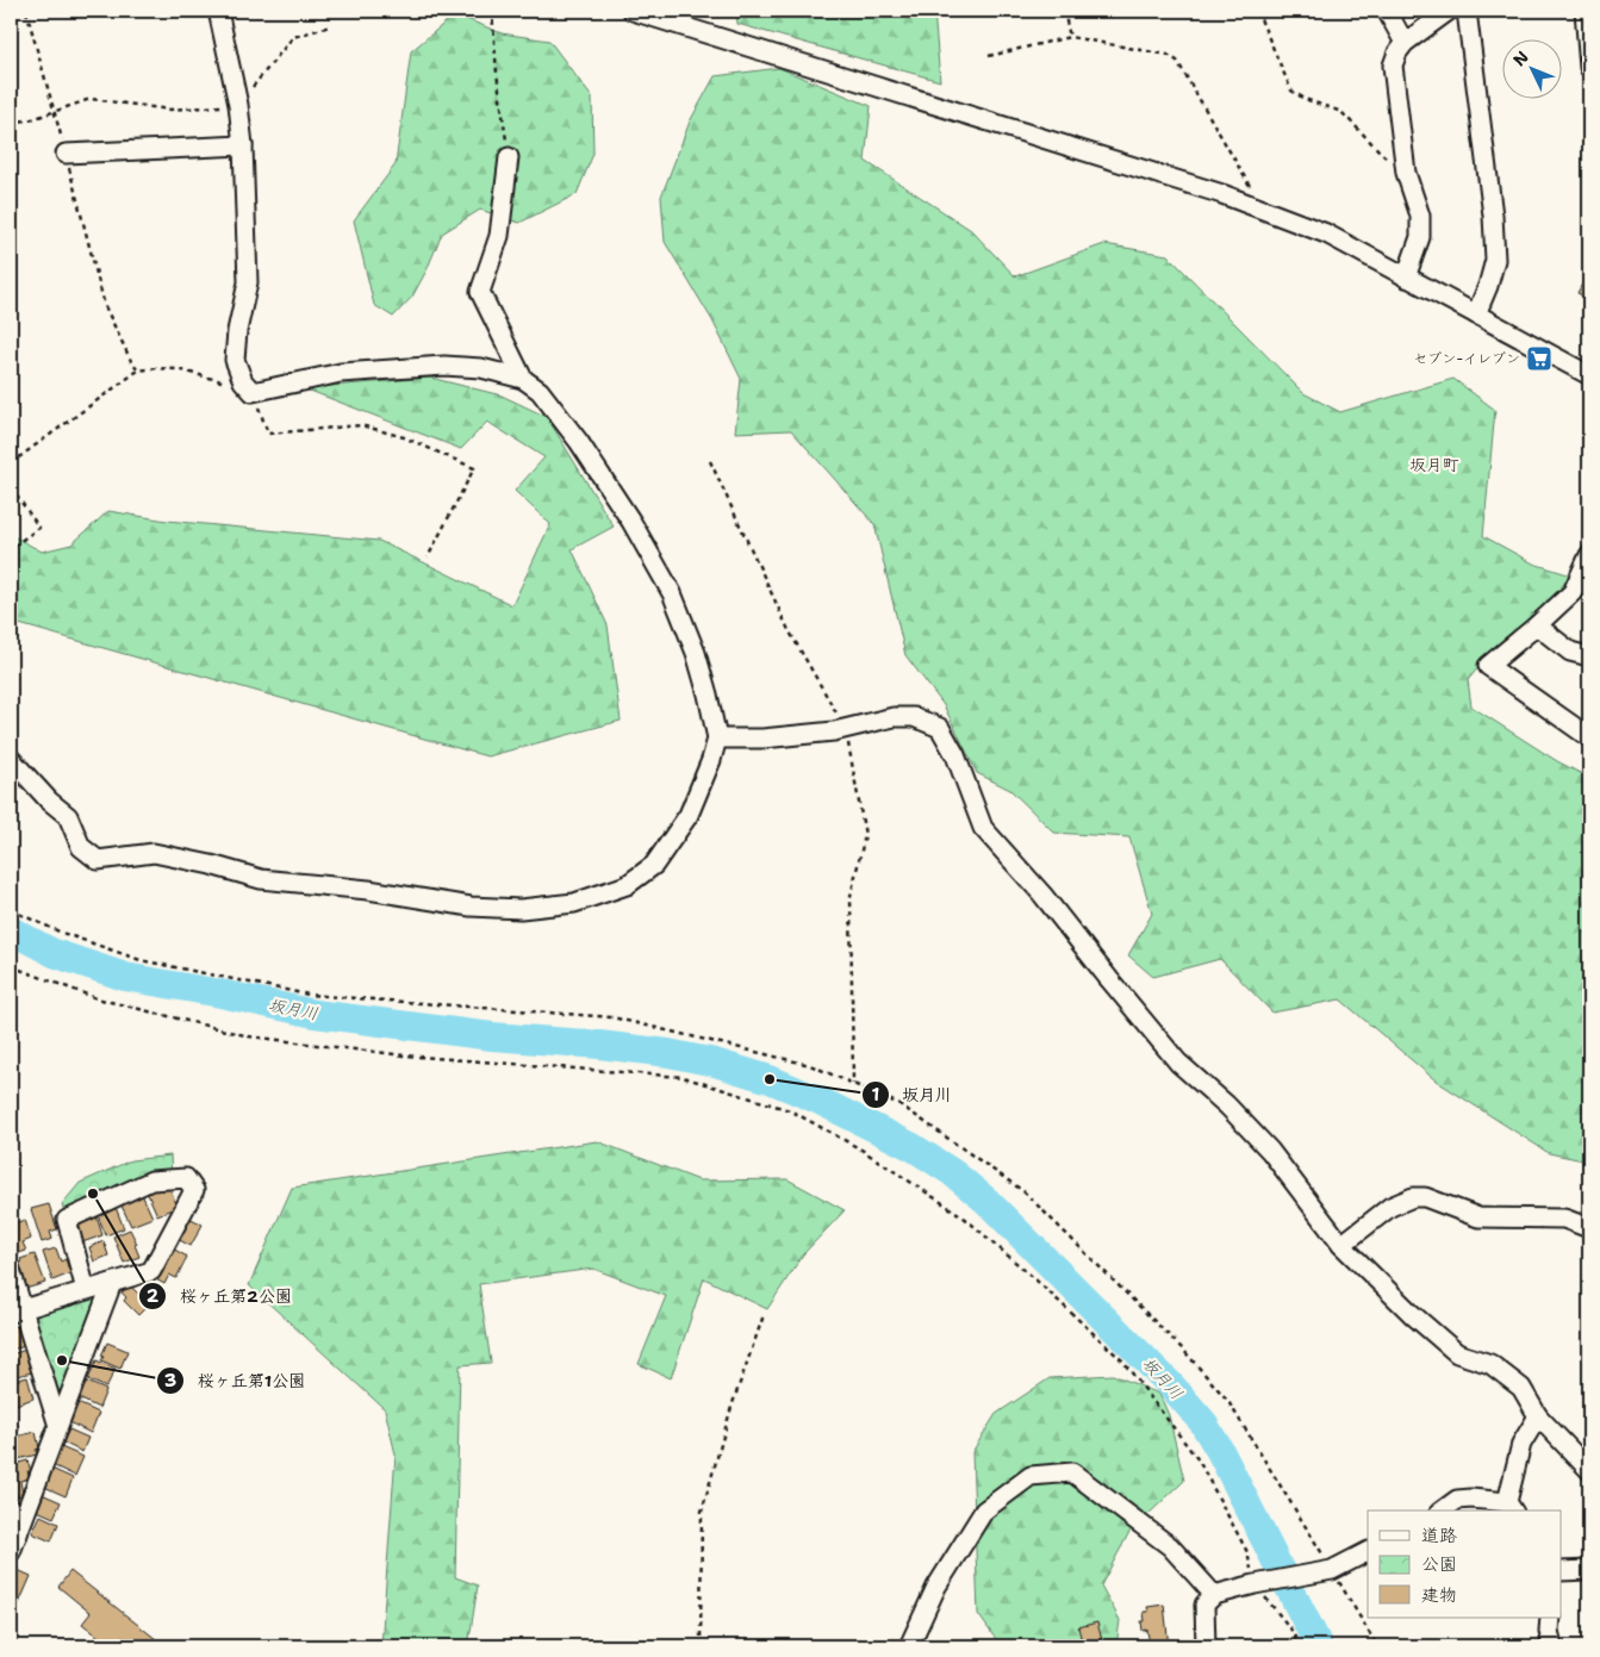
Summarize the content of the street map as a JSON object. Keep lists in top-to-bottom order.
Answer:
{
  "districts": ["坂月町"],
  "water": ["坂月川"],
  "places": {
    "supermarket": ["セブン-イレブン"],
    "other": ["坂月川", "桜ヶ丘第2公園", "桜ヶ丘第1公園"]
  },
  "legend": ["道路", "公園", "建物"],
  "north": "top left"
}
